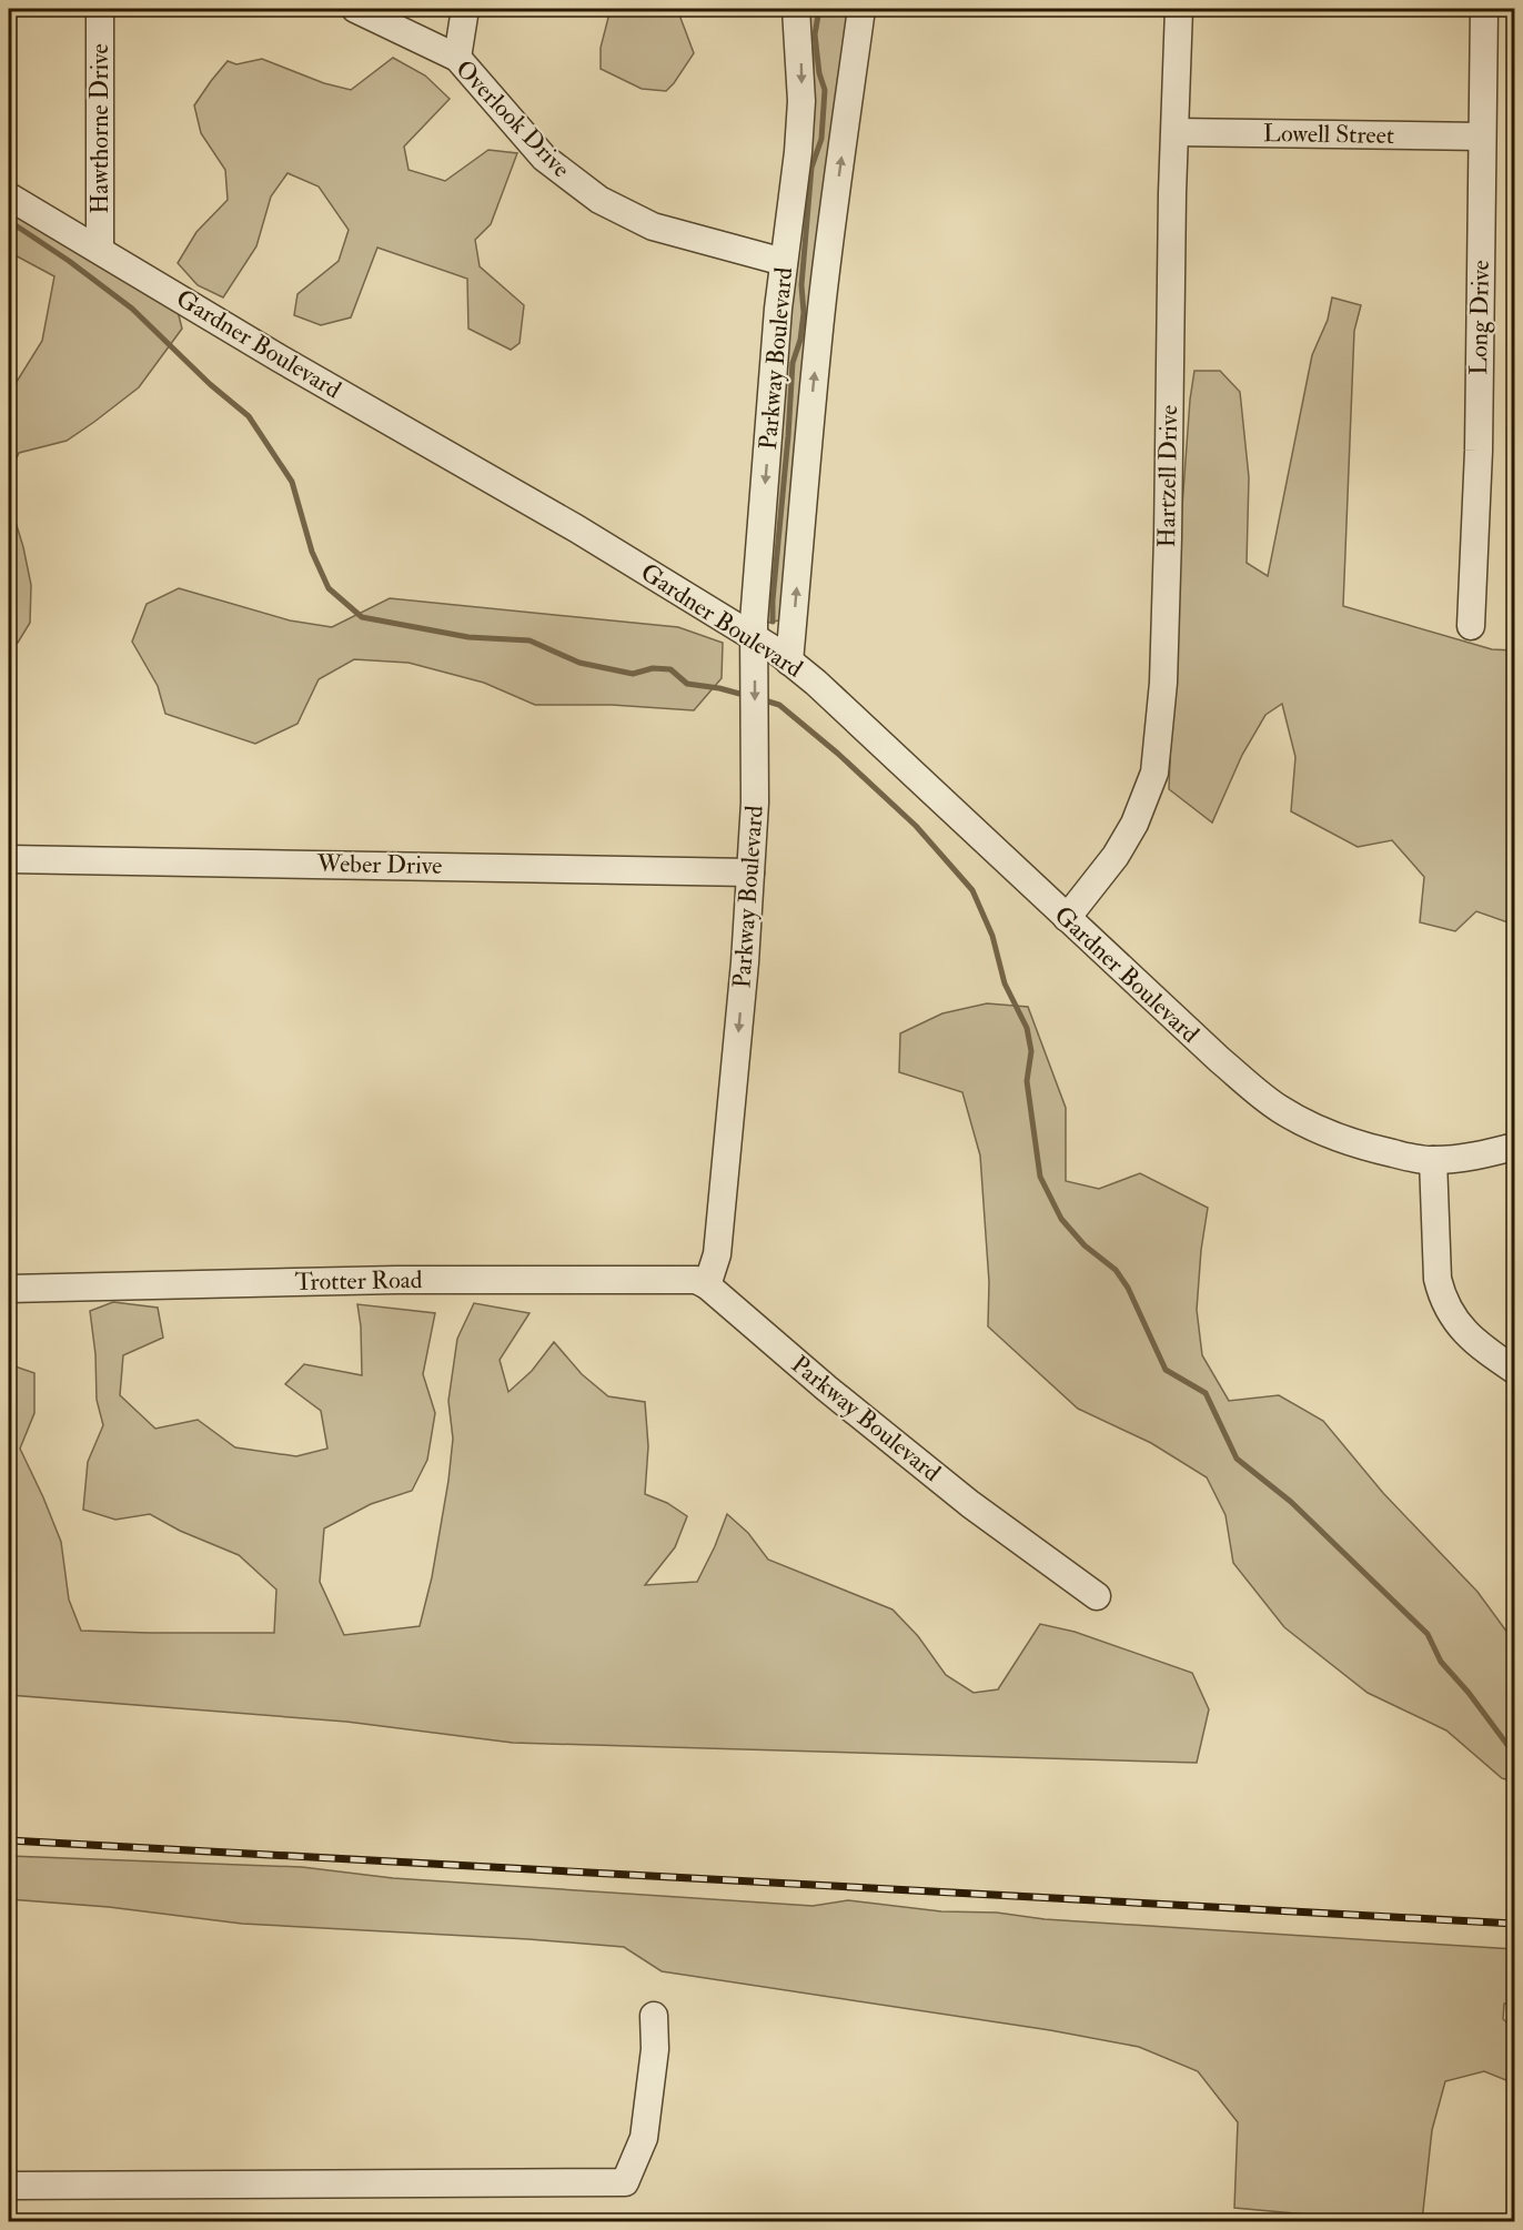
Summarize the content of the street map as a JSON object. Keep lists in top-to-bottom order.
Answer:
{
  "streets": {
    "street": [
      "Overlook Drive",
      "Hawthorne Drive",
      "Lowell Street",
      "Long Drive",
      "Gardner Boulevard",
      "Parkway Boulevard",
      "Hartzell Drive",
      "Weber Drive",
      "Trotter Road"
    ]
  },
  "crossings": [
    ["Overlook Drive", "Parkway Boulevard"],
    ["Hawthorne Drive", "Gardner Boulevard"],
    ["Lowell Street", "Long Drive"],
    ["Lowell Street", "Hartzell Drive"],
    ["Gardner Boulevard", "Parkway Boulevard"],
    ["Gardner Boulevard", "Hartzell Drive"],
    ["Parkway Boulevard", "Weber Drive"],
    ["Parkway Boulevard", "Trotter Road"]
  ]
}
